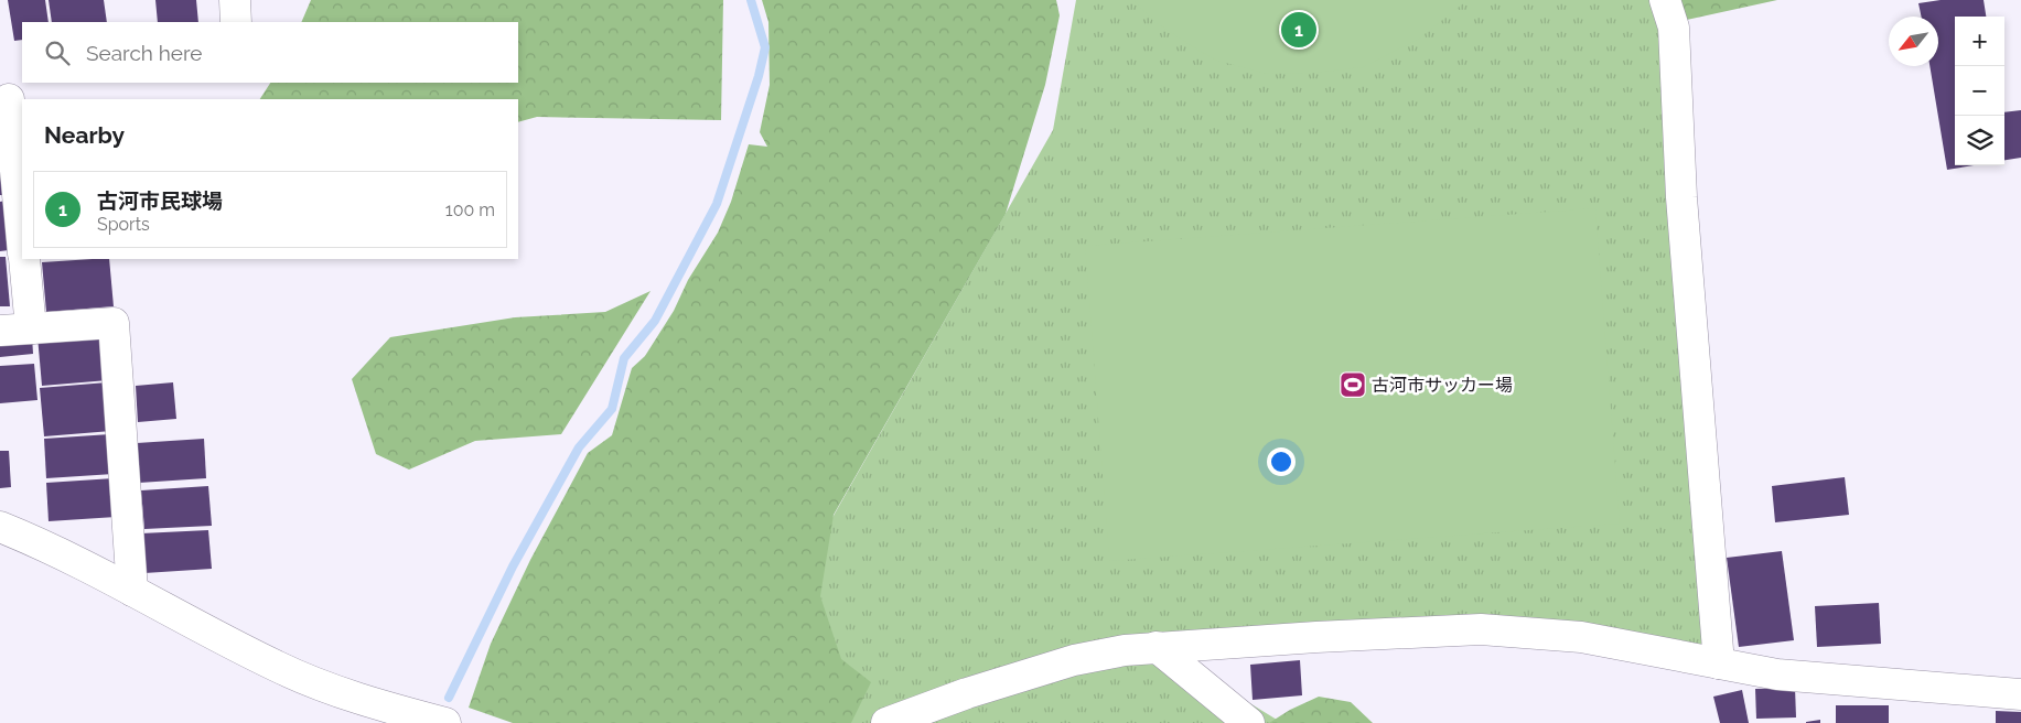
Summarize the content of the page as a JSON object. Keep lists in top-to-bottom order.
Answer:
{
  "places": {
    "sports": ["古河市サッカー場"]
  },
  "north": "bottom left",
  "page": {
    "pins": "1",
    "map_buttons": ["+", "−"],
    "search": "Search here",
    "heading": "Nearby",
    "list": [
      {
        "mark": "1",
        "name": "古河市民球場",
        "note": "Sports",
        "value": "100 m"
      }
    ]
  }
}
